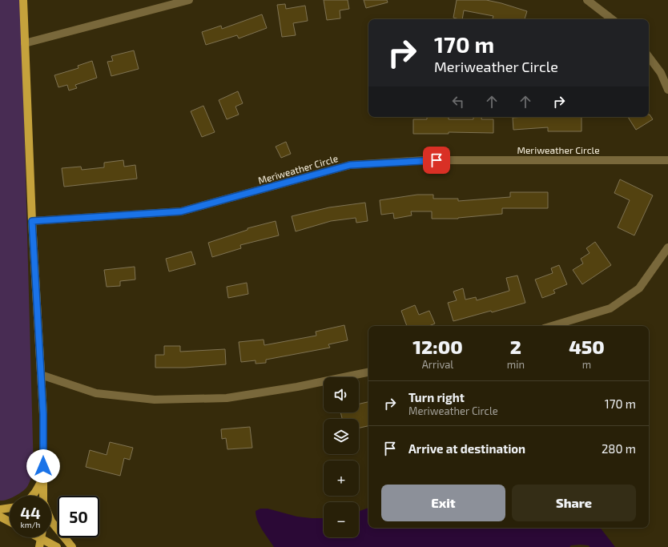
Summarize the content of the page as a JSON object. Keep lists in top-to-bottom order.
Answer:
{
  "streets": {
    "street": ["Meriweather Circle"]
  },
  "page": {
    "turn": ["170 m", "Meriweather Circle"],
    "eta": [
      "12:00",
      "Arrival",
      "2",
      "min",
      "450",
      "m"
    ],
    "map_buttons": ["+", "−"],
    "list": [
      {
        "name": "Turn right",
        "note": "Meriweather Circle",
        "value": "170 m"
      },
      {
        "name": "Arrive at destination",
        "value": "280 m"
      }
    ],
    "buttons": ["Exit", "Share"],
    "speed": "44 km/h",
    "limit": "50"
  }
}
